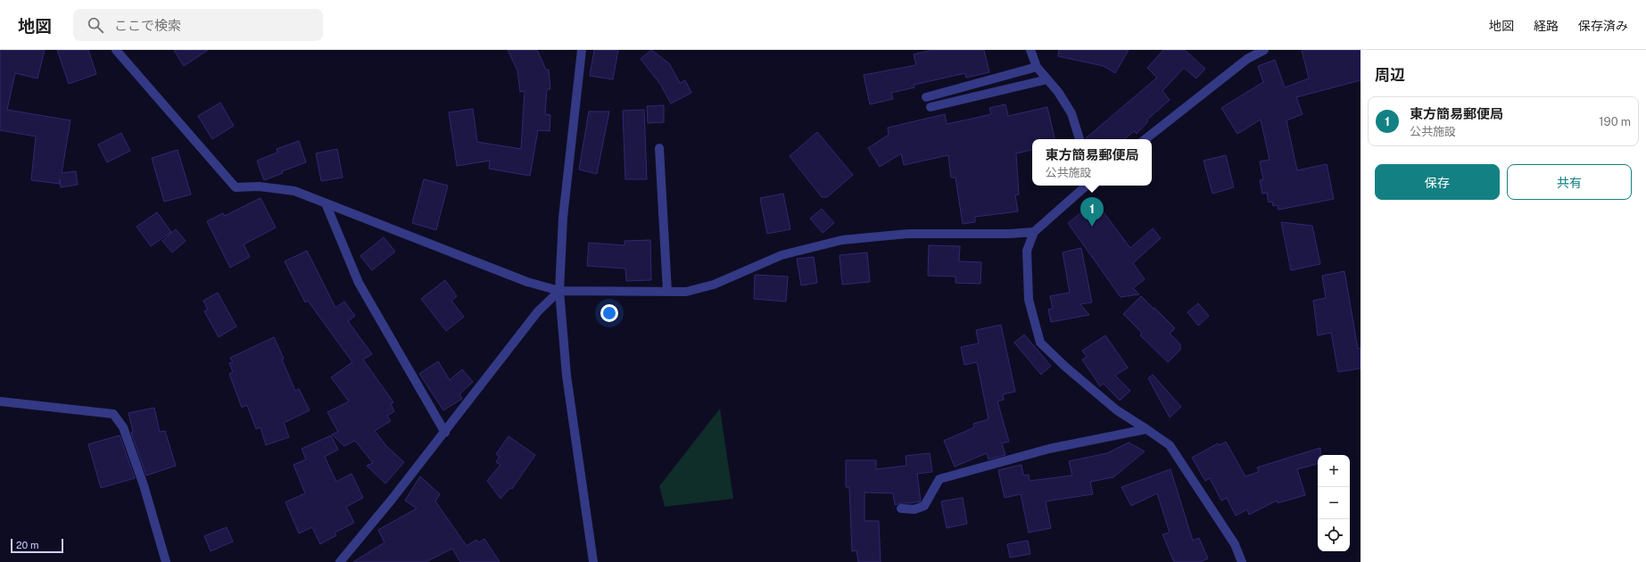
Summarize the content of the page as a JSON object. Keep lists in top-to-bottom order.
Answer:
{
  "scale_bar": "20 m",
  "page": {
    "header": "地図",
    "search": "ここで検索",
    "nav": ["地図", "経路", "保存済み"],
    "heading": "周辺",
    "list": [
      {
        "mark": "1",
        "name": "東方簡易郵便局",
        "note": "公共施設",
        "value": "190 m"
      }
    ],
    "popup": ["東方簡易郵便局", "公共施設"],
    "buttons": ["保存", "共有"],
    "pins": "1",
    "map_buttons": ["+", "−"],
    "scale": "20 m"
  }
}
